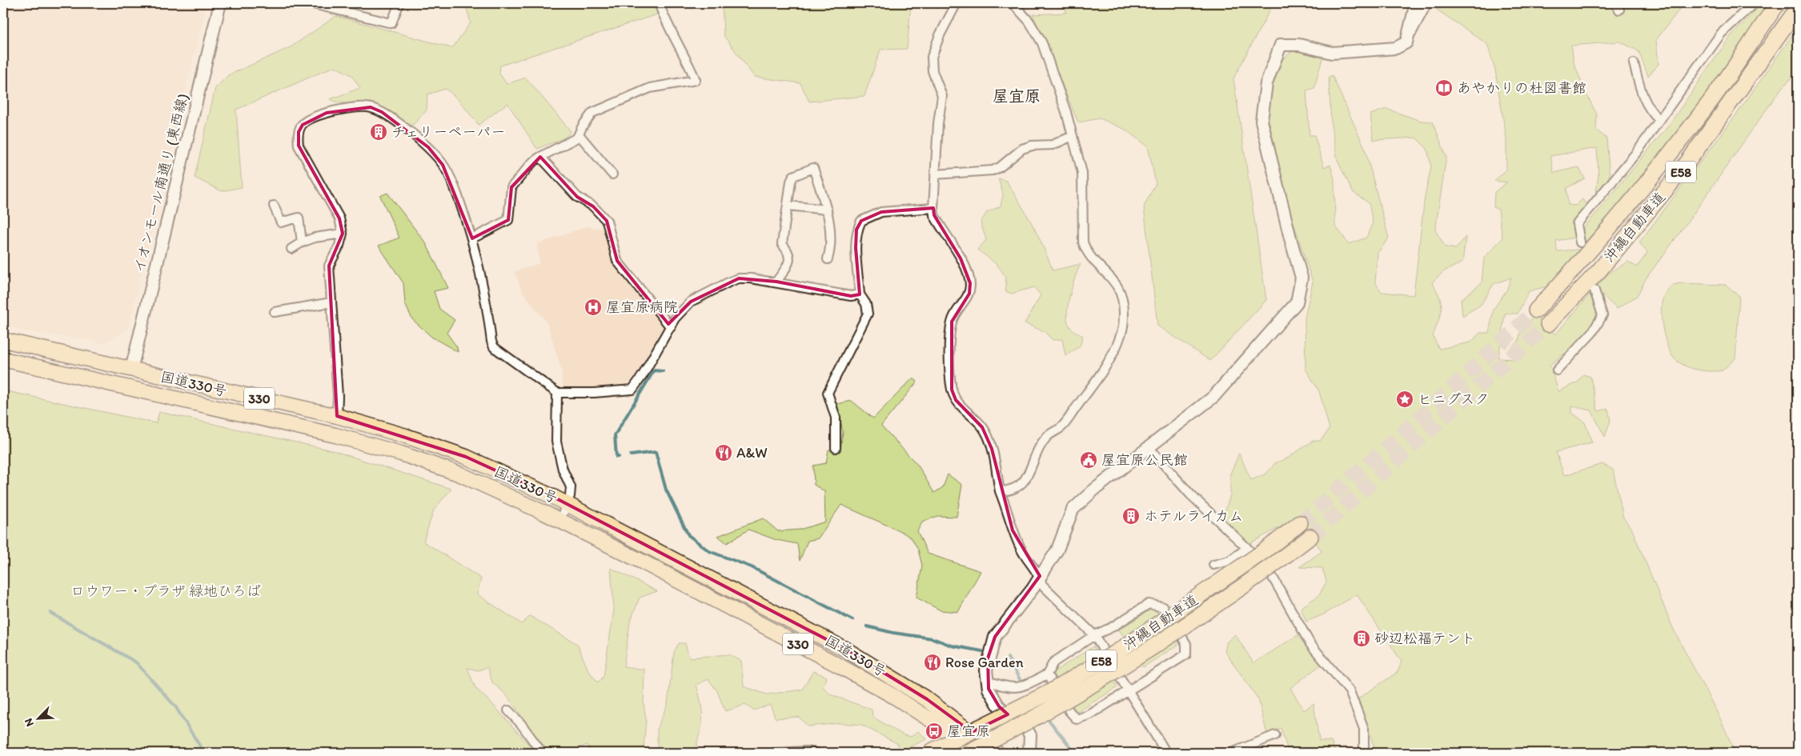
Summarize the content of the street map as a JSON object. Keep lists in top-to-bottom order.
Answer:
{
  "streets": {
    "highway": [
      "E58",
      "沖縄自動車道",
      "国道330号",
      "330"
    ],
    "street": ["イオンモール南通り (東西線)"]
  },
  "crossings": [
    ["イオンモール南通り (東西線)", "国道330号"]
  ],
  "districts": ["屋宜原"],
  "parks": ["ロウワー・プラザ 緑地ひろば"],
  "places": {
    "library": ["あやかりの杜図書館"],
    "building": ["チェリーペーパー", "ホテルライカム", "砂辺松福テント"],
    "hospital": ["屋宜原病院"],
    "place": ["ヒニグスク"],
    "restaurant": ["A&W", "Rose Garden"],
    "public building": ["屋宜原公民館"],
    "bus stop": ["屋宜原"]
  },
  "north": "bottom left"
}
